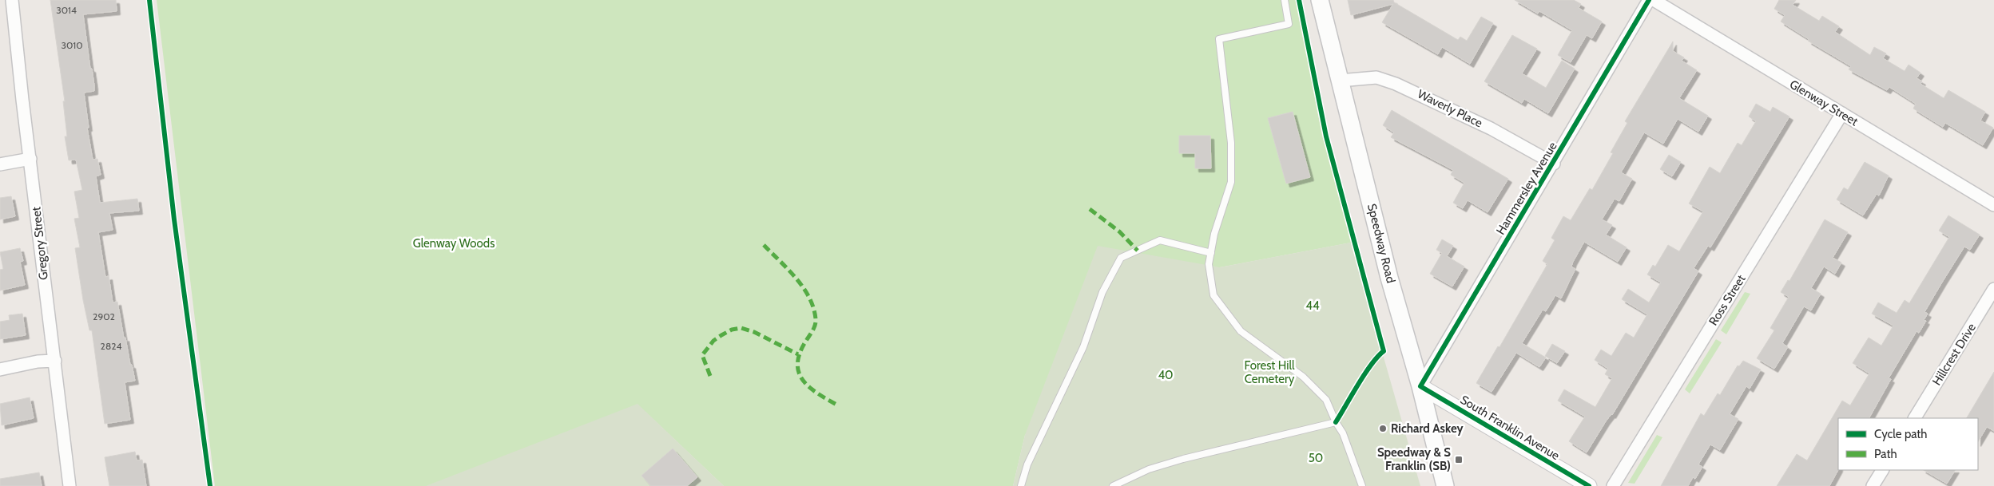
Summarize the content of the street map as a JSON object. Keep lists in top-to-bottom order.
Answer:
{
  "streets": {
    "main road": ["Speedway Road"],
    "street": [
      "Glenway Street",
      "Waverly Place",
      "Hammersley Avenue",
      "Gregory Street",
      "Ross Street",
      "Hillcrest Drive",
      "South Franklin Avenue"
    ]
  },
  "crossings": [
    ["Glenway Street", "Ross Street"],
    ["Waverly Place", "Hammersley Avenue"],
    ["Waverly Place", "Speedway Road"],
    ["Hammersley Avenue", "Speedway Road"],
    ["Hammersley Avenue", "South Franklin Avenue"],
    ["Speedway Road", "South Franklin Avenue"]
  ],
  "parks": [
    "Glenway Woods",
    "44",
    "Forest Hill Cemetery",
    "40",
    "50"
  ],
  "places": {
    "other": ["Richard Askey"],
    "transit": ["Speedway & S Franklin (SB)"]
  },
  "house_numbers": [
    "3014",
    "3010",
    "2902",
    "2824"
  ],
  "legend": ["Cycle path", "Path"]
}
